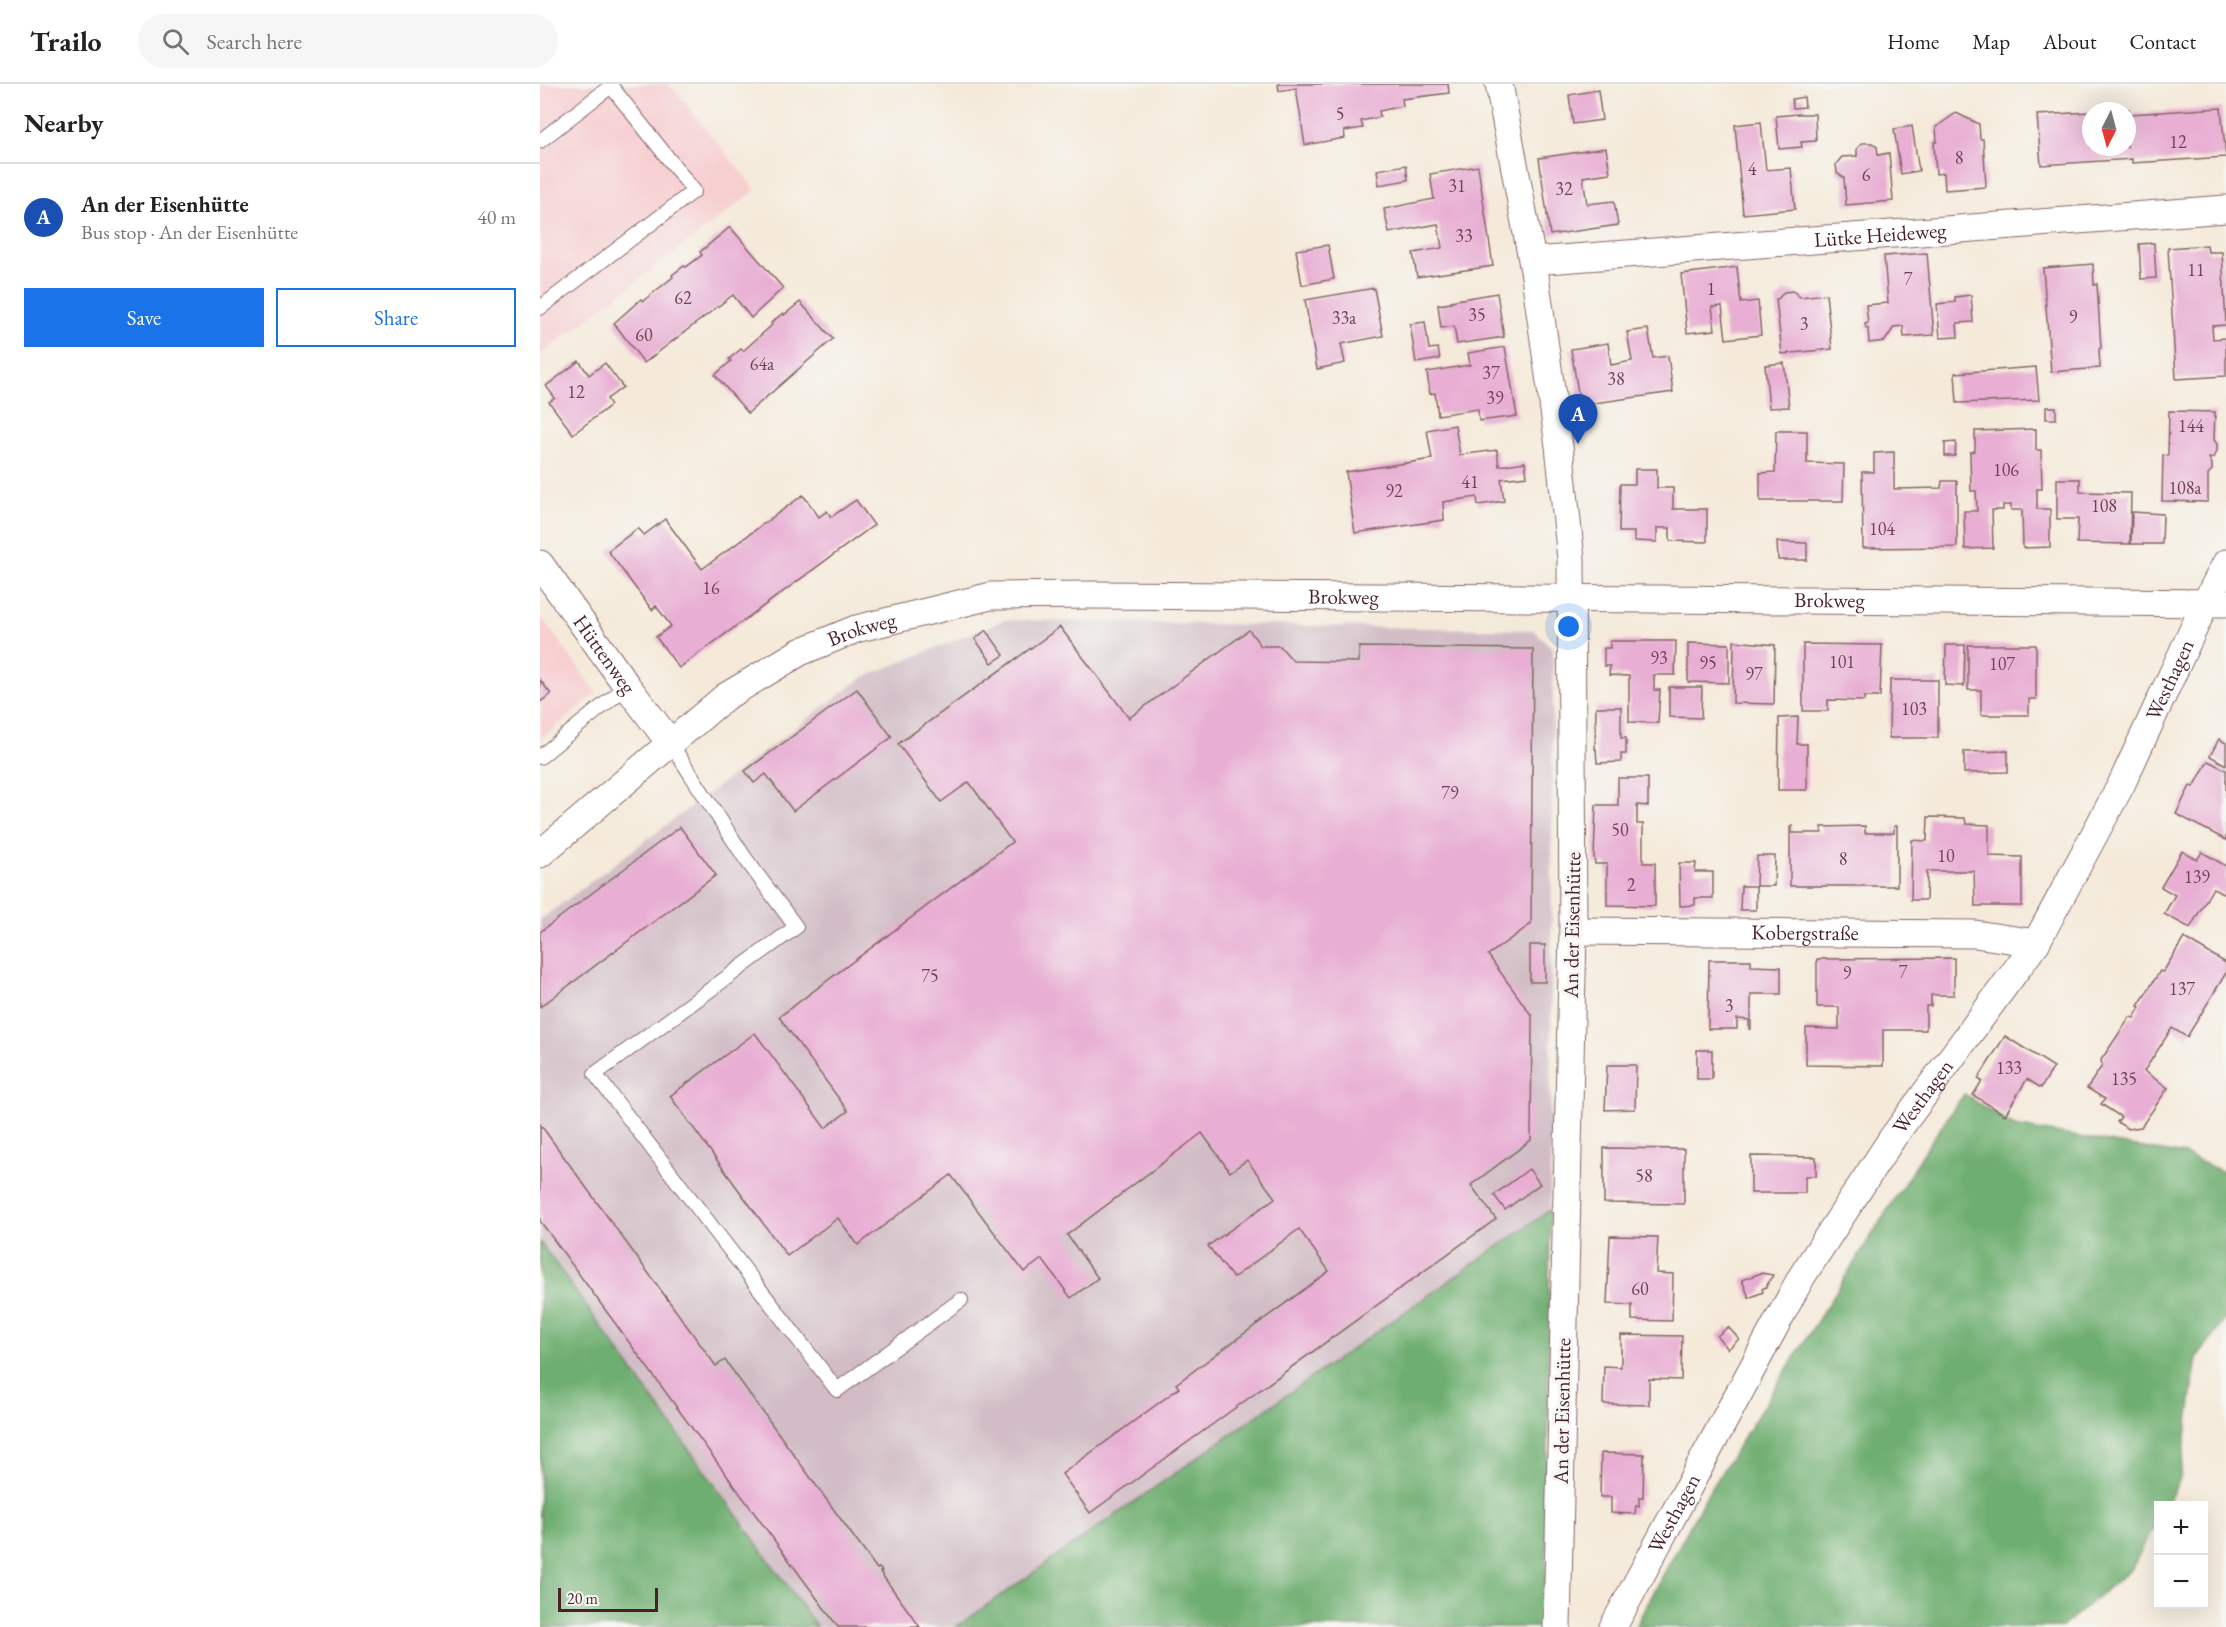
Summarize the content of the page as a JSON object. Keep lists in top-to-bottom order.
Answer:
{
  "streets": {
    "street": [
      "Lütke Heideweg",
      "Brokweg",
      "Hüttenweg",
      "Westhagen",
      "An der Eisenhütte",
      "Kobergstraße"
    ]
  },
  "crossings": [
    ["Lütke Heideweg", "An der Eisenhütte"],
    ["Brokweg", "Hüttenweg"],
    ["Brokweg", "Westhagen"],
    ["Brokweg", "An der Eisenhütte"],
    ["Westhagen", "Kobergstraße"],
    ["An der Eisenhütte", "Kobergstraße"]
  ],
  "house_numbers": [
    "5",
    "12",
    "8",
    "4",
    "6",
    "31",
    "32",
    "33",
    "11",
    "7",
    "1",
    "62",
    "35",
    "9",
    "33a",
    "3",
    "60",
    "64a",
    "37",
    "38",
    "12",
    "39",
    "144",
    "106",
    "41",
    "108a",
    "92",
    "108",
    "104",
    "16",
    "93",
    "101",
    "95",
    "107",
    "97",
    "103",
    "79",
    "50",
    "10",
    "8",
    "139",
    "2",
    "7",
    "9",
    "75",
    "137",
    "3",
    "133",
    "135",
    "58",
    "60"
  ],
  "scale_bar": "20 m",
  "north": "bottom",
  "page": {
    "header": "Trailo",
    "search": "Search here",
    "nav": [
      "Home",
      "Map",
      "About",
      "Contact"
    ],
    "heading": "Nearby",
    "list": [
      {
        "mark": "A",
        "name": "An der Eisenhütte",
        "note": "Bus stop · An der Eisenhütte",
        "value": "40 m"
      }
    ],
    "buttons": ["Save", "Share"],
    "pins": "A",
    "map_buttons": ["+", "−"],
    "scale": "20 m"
  }
}
